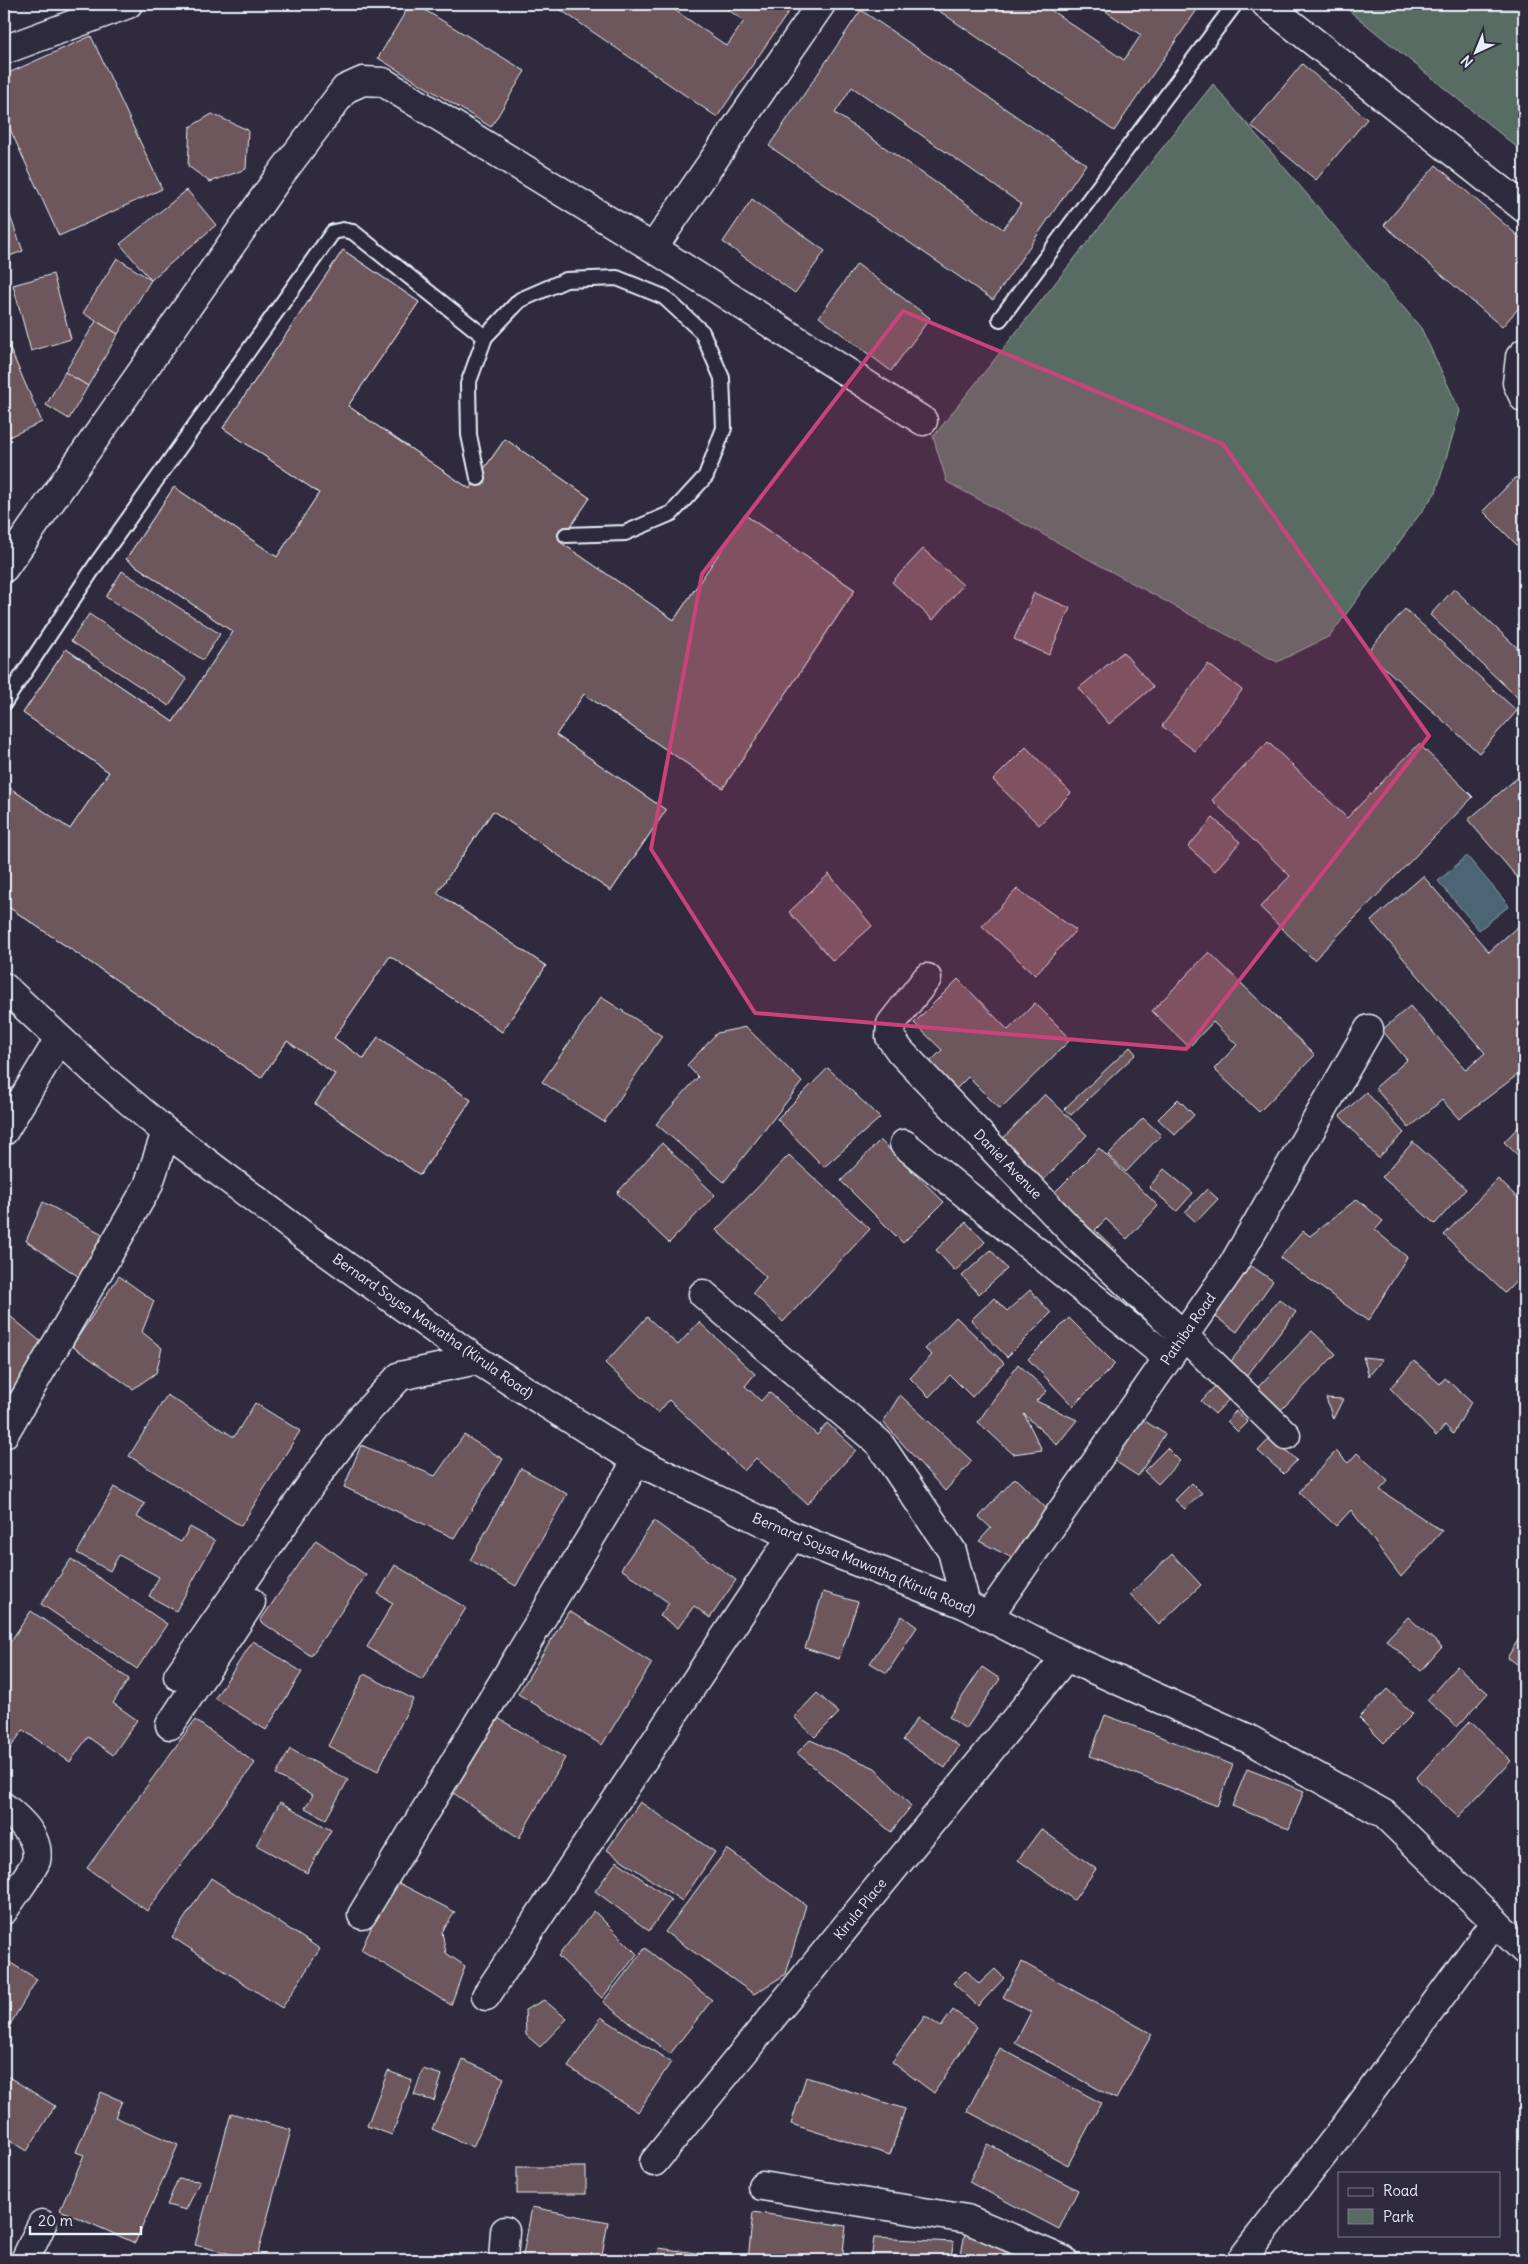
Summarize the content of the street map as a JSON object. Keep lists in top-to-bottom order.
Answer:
{
  "streets": {
    "street": [
      "Daniel Avenue",
      "Bernard Soysa Mawatha (Kirula Road)",
      "Pathiba Road",
      "Kirula Place"
    ]
  },
  "crossings": [
    ["Daniel Avenue", "Pathiba Road"],
    ["Bernard Soysa Mawatha (Kirula Road)", "Pathiba Road"],
    ["Bernard Soysa Mawatha (Kirula Road)", "Kirula Place"]
  ],
  "legend": ["Road", "Park"],
  "scale_bar": "20 m",
  "north": "bottom left"
}
